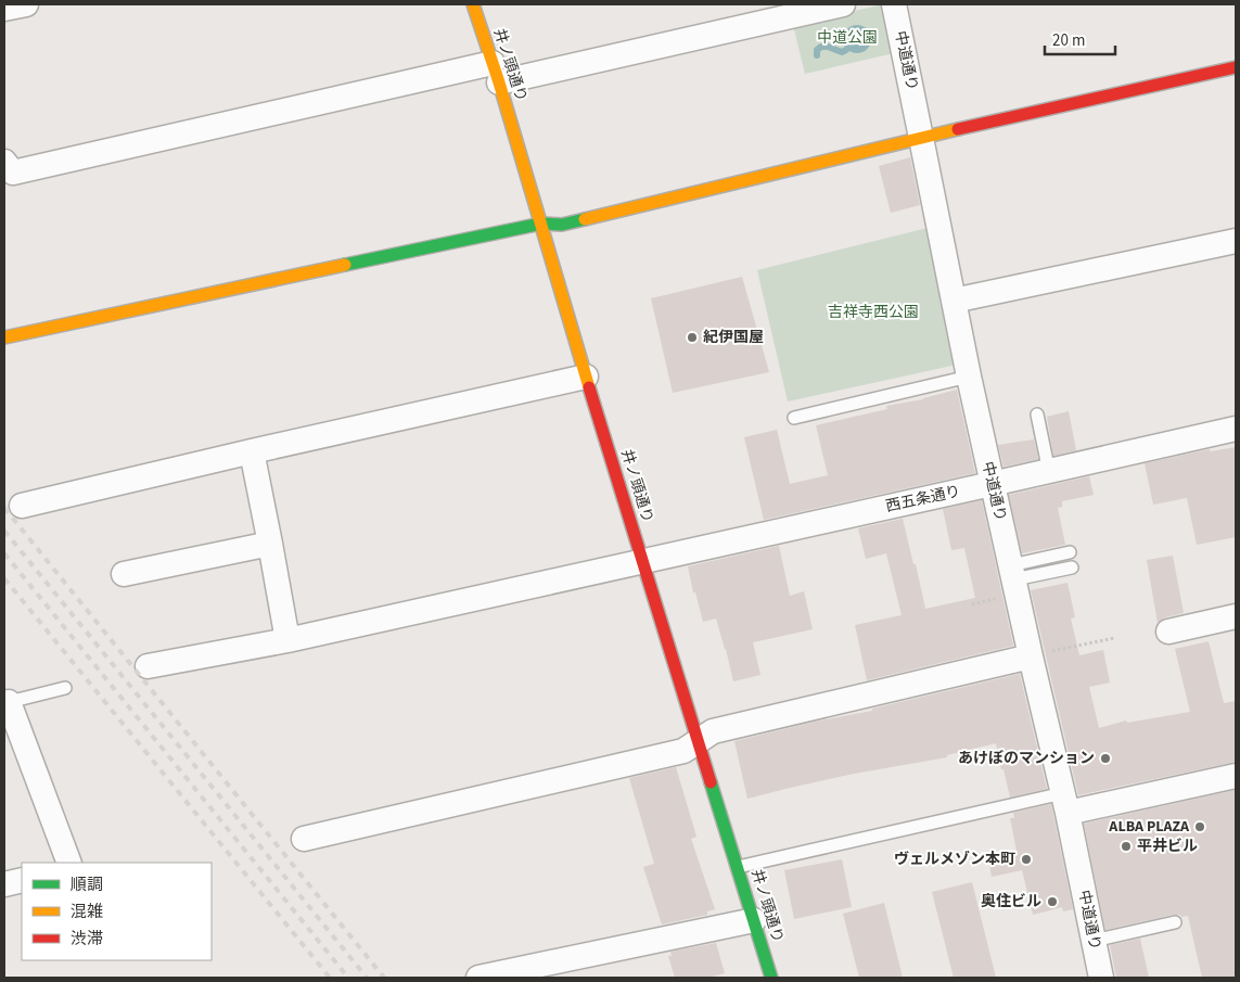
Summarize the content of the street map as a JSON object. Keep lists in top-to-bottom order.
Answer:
{
  "streets": {
    "street": ["中道通り", "井ノ頭通り", "西五条通り"]
  },
  "crossings": [
    ["中道通り", "西五条通り"],
    ["井ノ頭通り", "西五条通り"]
  ],
  "parks": ["中道公園", "吉祥寺西公園"],
  "places": [
    "紀伊国屋",
    "あけぼのマンション",
    "ALBA PLAZA",
    "平井ビル",
    "ヴェルメゾン本町",
    "奥住ビル"
  ],
  "legend": ["順調", "混雑", "渋滞"],
  "scale_bar": "20 m"
}
